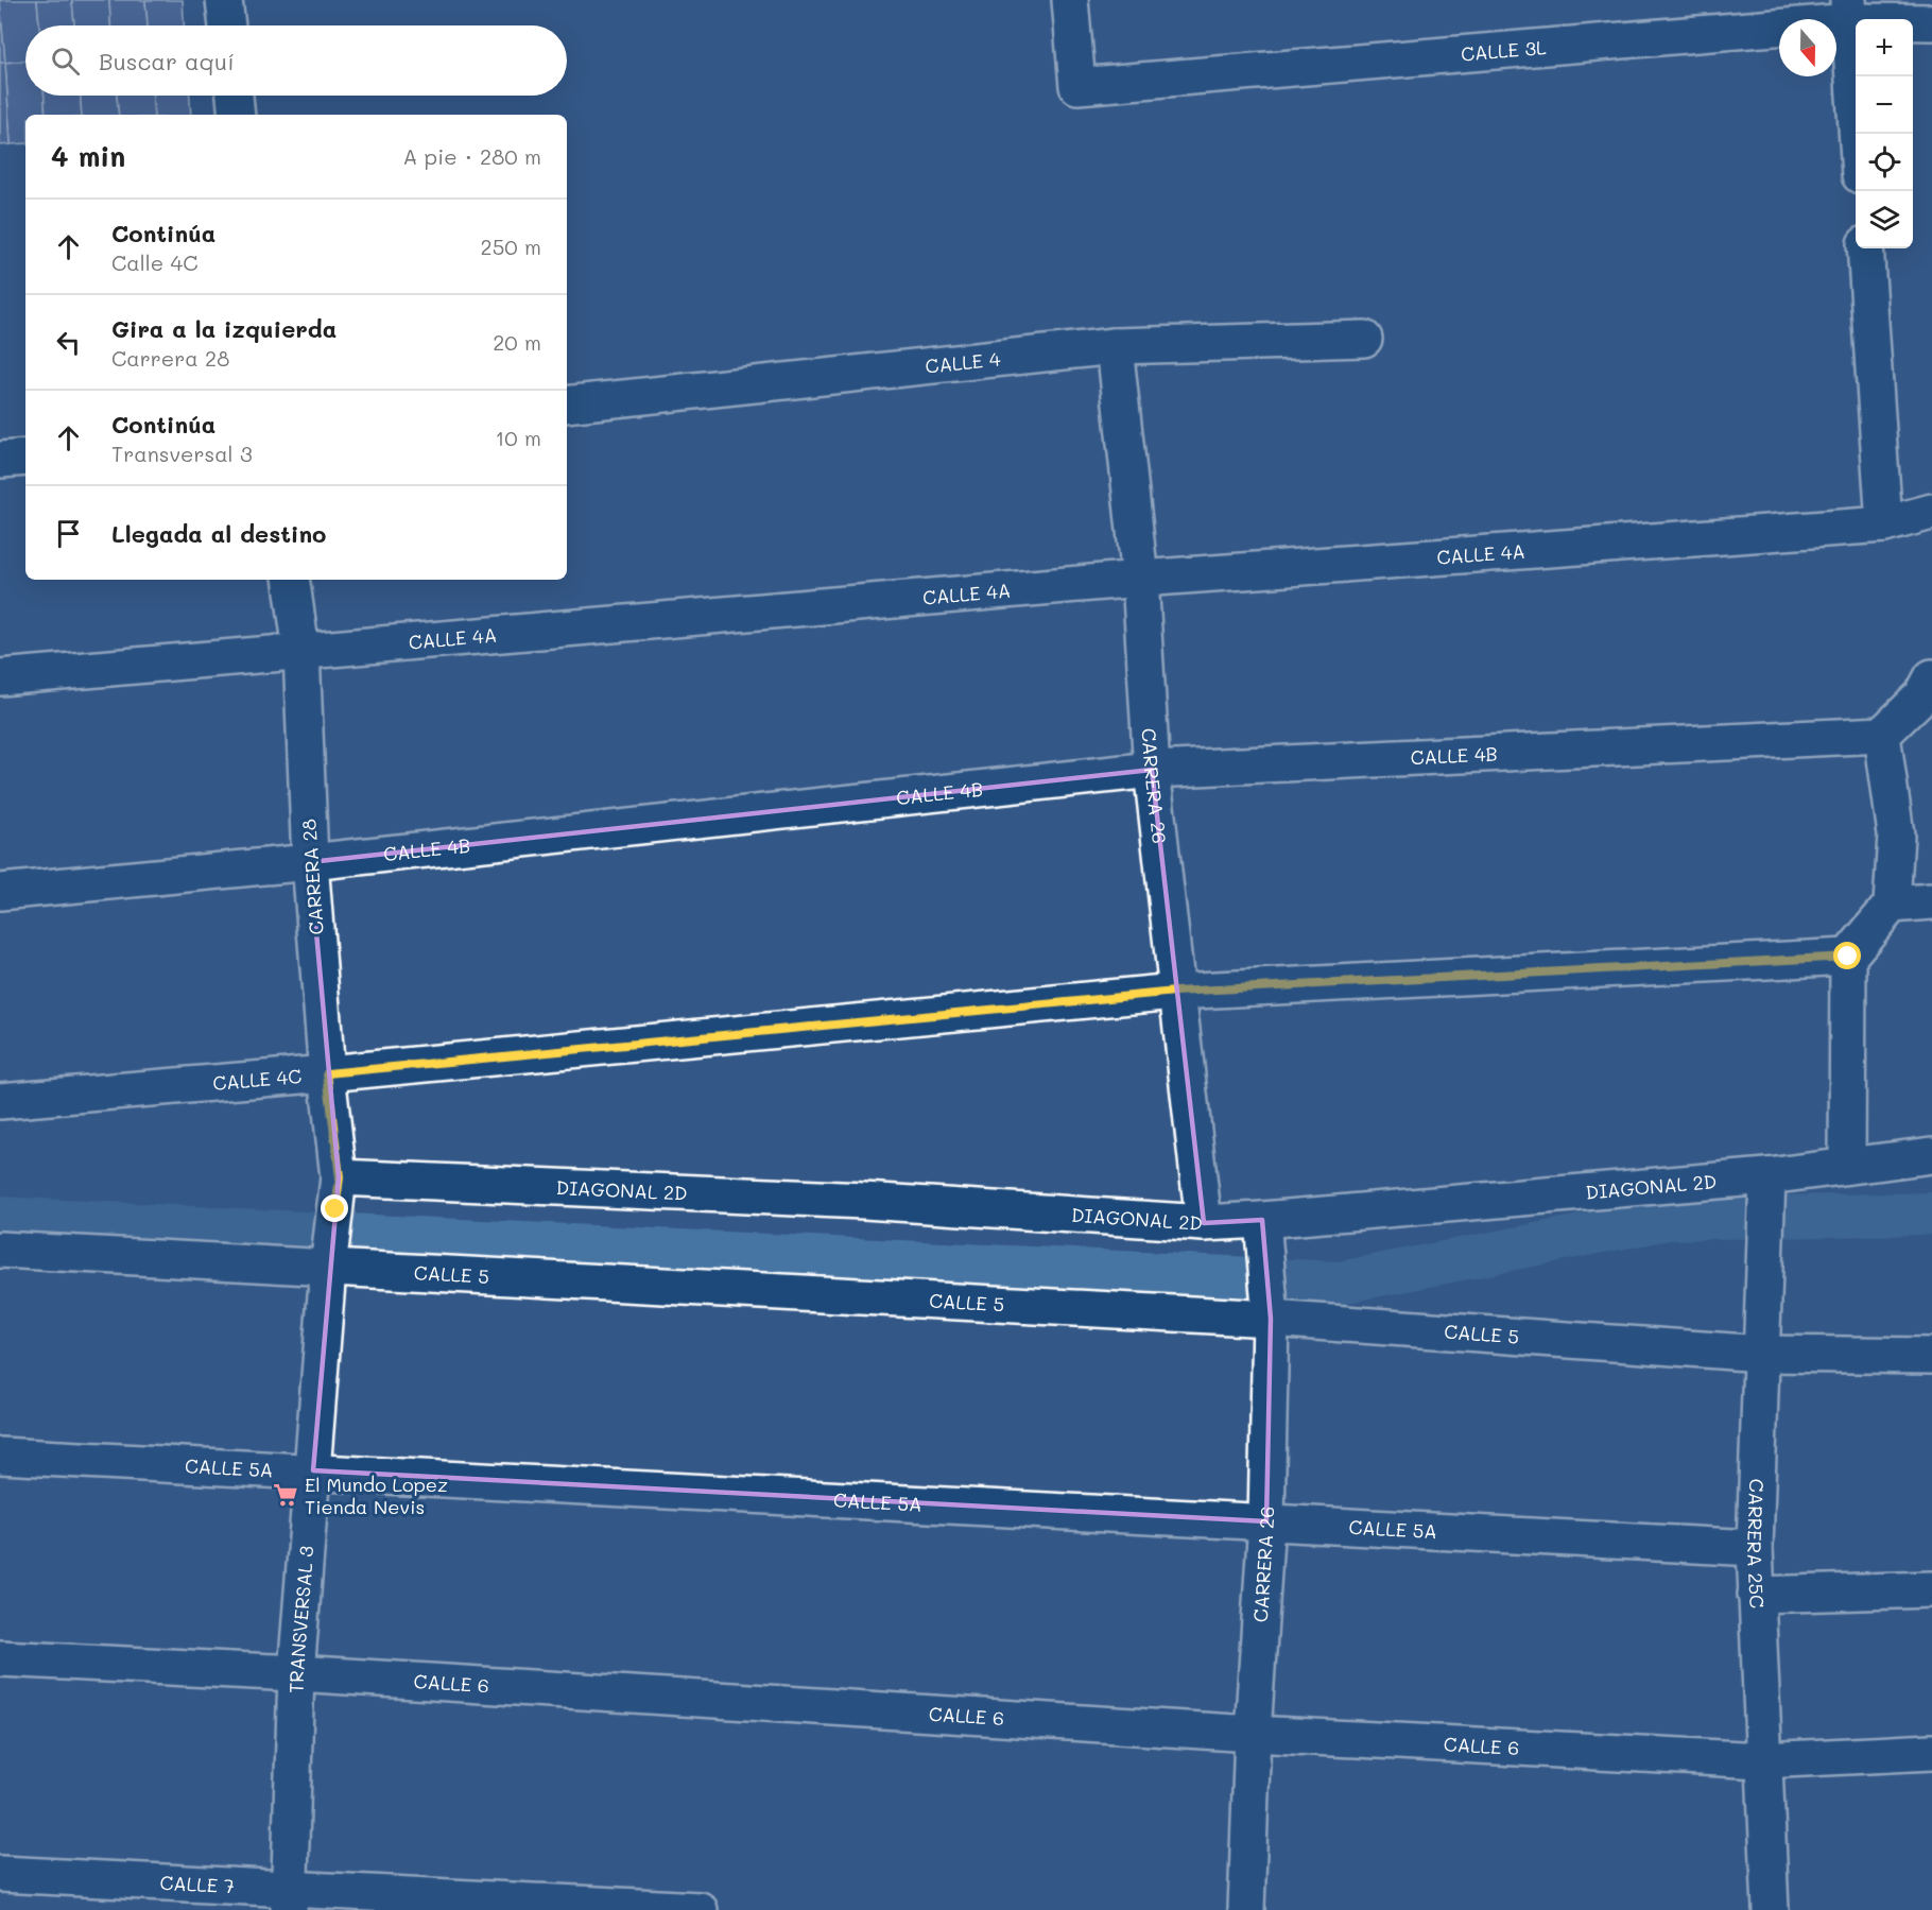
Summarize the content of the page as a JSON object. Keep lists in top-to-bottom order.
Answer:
{
  "streets": {
    "street": [
      "CALLE 3L",
      "CALLE 4",
      "CALLE 4A",
      "CALLE 4B",
      "CARRERA 26",
      "CARRERA 28",
      "CALLE 4C",
      "DIAGONAL 2D",
      "CALLE 5",
      "CALLE 5A",
      "CARRERA 25C",
      "TRANSVERSAL 3",
      "CALLE 6",
      "CALLE 7"
    ]
  },
  "crossings": [
    ["CALLE 4", "CARRERA 26"],
    ["CALLE 4A", "CARRERA 26"],
    ["CALLE 4A", "CARRERA 28"],
    ["CALLE 4B", "CARRERA 26"],
    ["CALLE 4B", "CARRERA 28"],
    ["CARRERA 26", "CALLE 4C"],
    ["CARRERA 26", "DIAGONAL 2D"],
    ["CARRERA 26", "CALLE 5"],
    ["CARRERA 26", "CALLE 5A"],
    ["CARRERA 26", "CALLE 6"],
    ["CARRERA 28", "CALLE 4C"],
    ["CARRERA 28", "DIAGONAL 2D"],
    ["CARRERA 28", "TRANSVERSAL 3"],
    ["DIAGONAL 2D", "CARRERA 25C"],
    ["DIAGONAL 2D", "TRANSVERSAL 3"],
    ["CALLE 5", "CARRERA 25C"],
    ["CALLE 5", "TRANSVERSAL 3"],
    ["CALLE 5A", "CARRERA 25C"],
    ["CALLE 5A", "TRANSVERSAL 3"],
    ["CARRERA 25C", "CALLE 6"],
    ["TRANSVERSAL 3", "CALLE 6"],
    ["TRANSVERSAL 3", "CALLE 7"]
  ],
  "places": {
    "supermarket": ["El Mundo Lopez Tienda Nevis"]
  },
  "north": "bottom",
  "page": {
    "map_buttons": ["+", "−"],
    "search": "Buscar aquí",
    "heading": ["4 min", "A pie · 280 m"],
    "list": [
      ["Continúa", "Calle 4C", "250 m"],
      ["Gira a la izquierda", "Carrera 28", "20 m"],
      ["Continúa", "Transversal 3", "10 m"],
      "Llegada al destino"
    ]
  }
}
